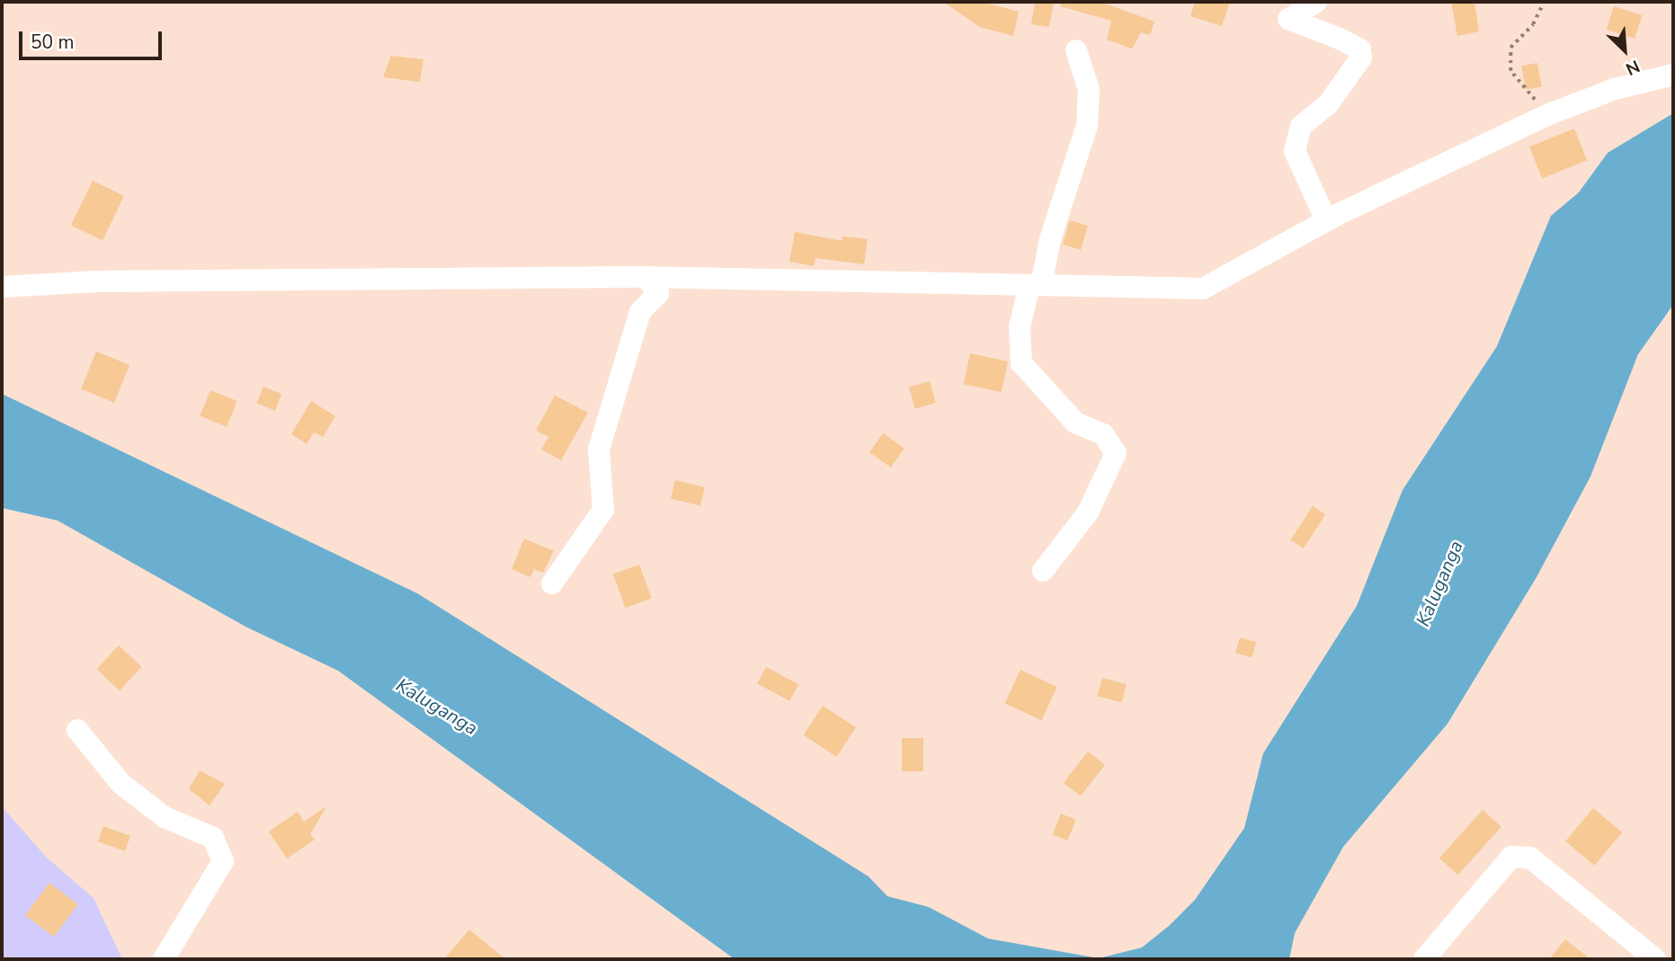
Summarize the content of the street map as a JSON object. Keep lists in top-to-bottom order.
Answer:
{
  "water": ["Kaluganga"],
  "scale_bar": "50 m",
  "north": "bottom right"
}
